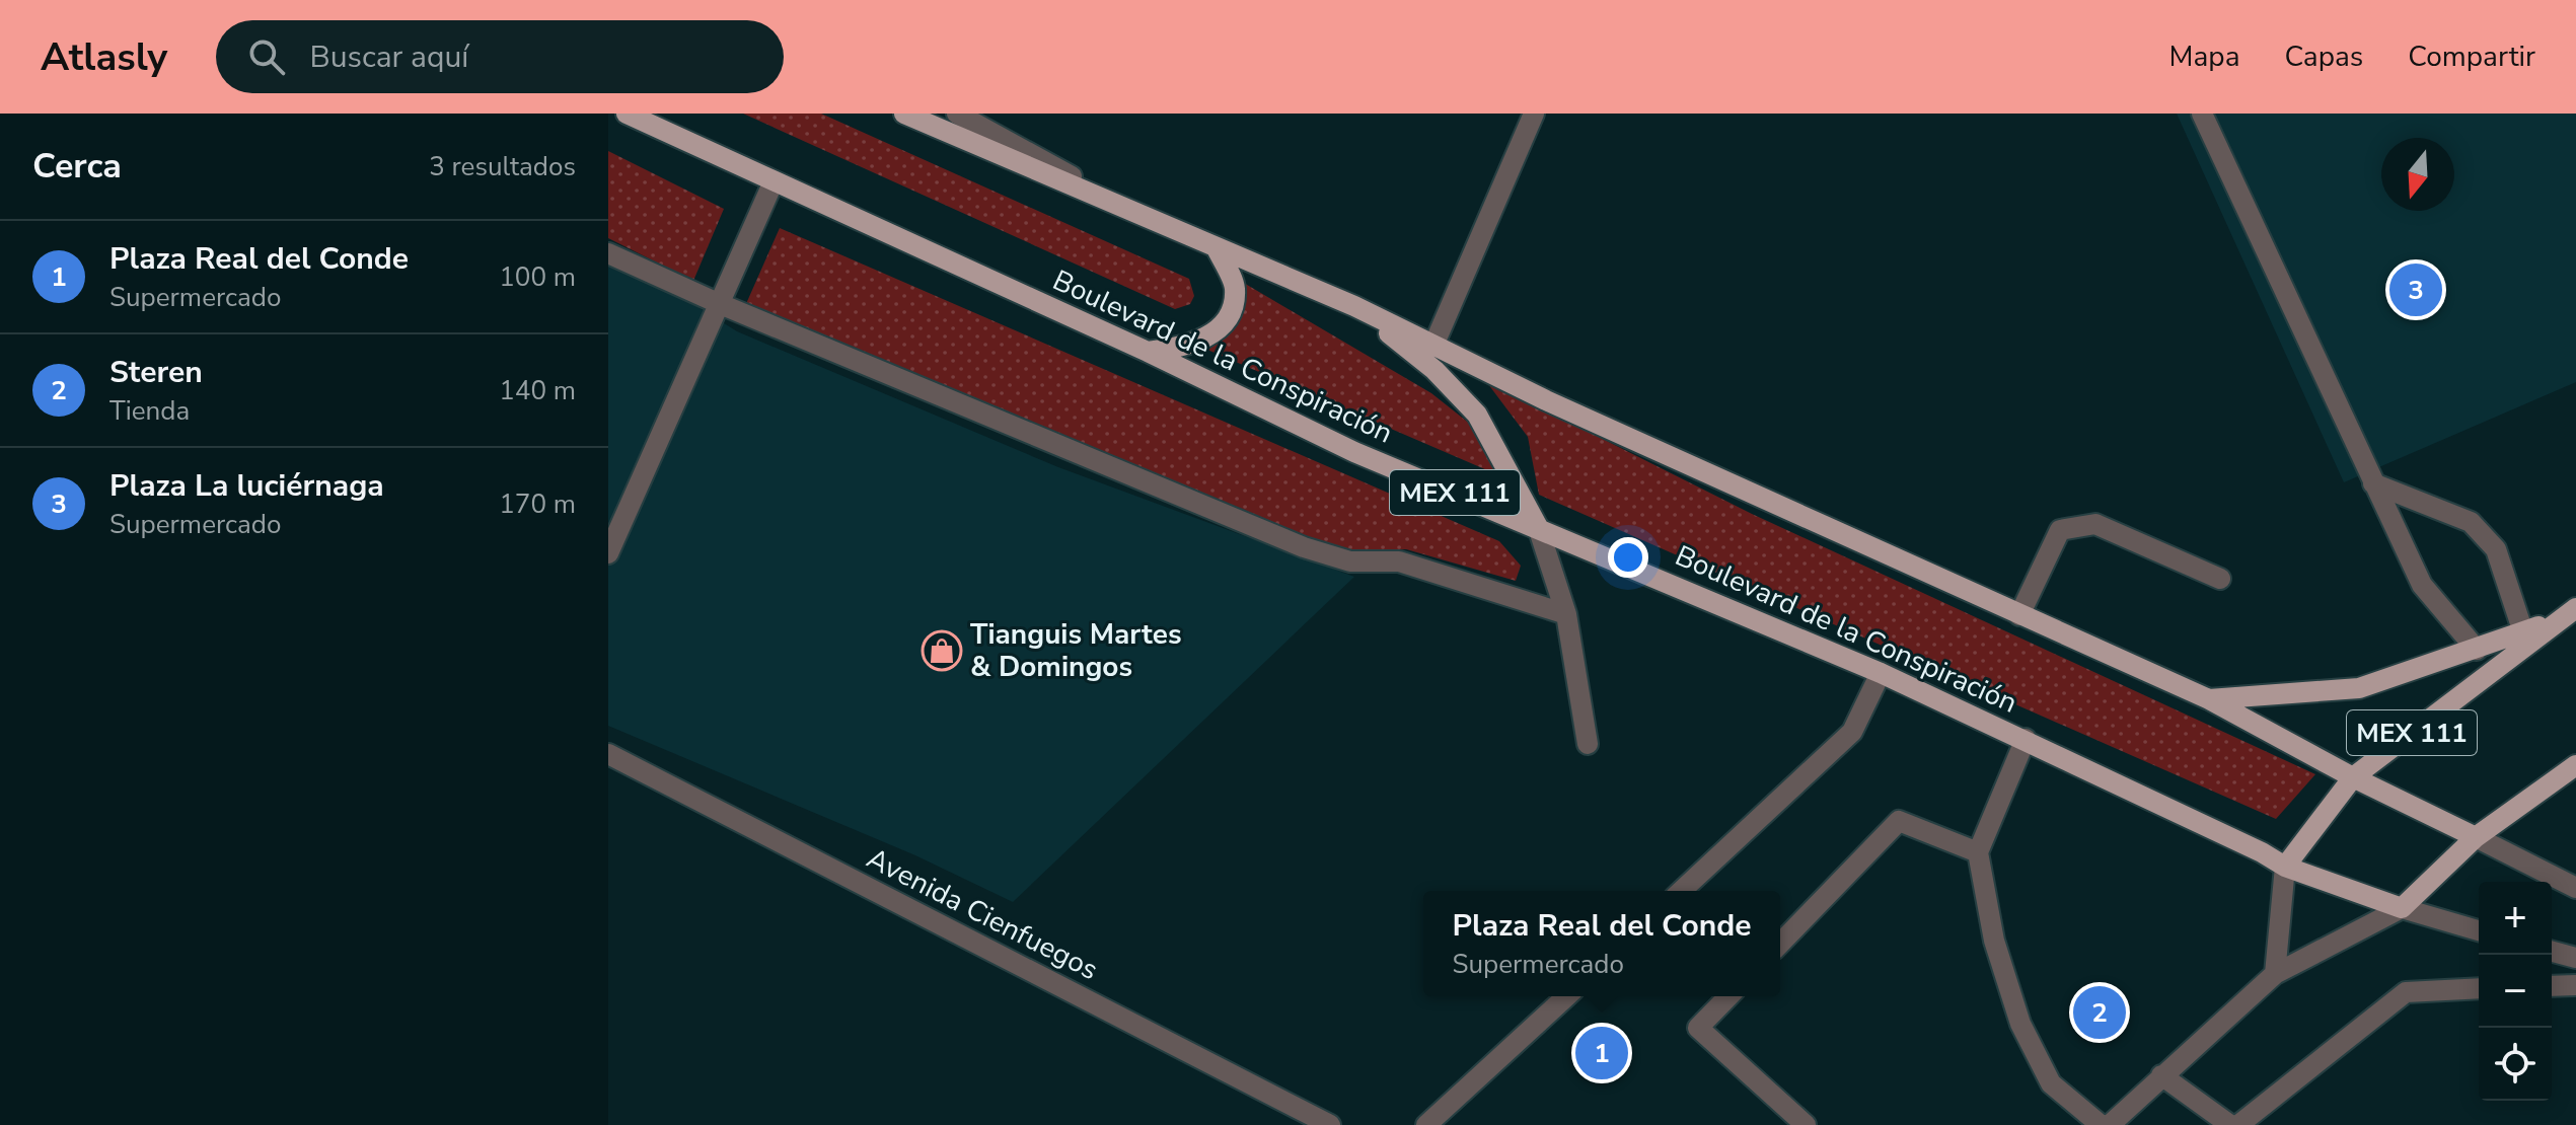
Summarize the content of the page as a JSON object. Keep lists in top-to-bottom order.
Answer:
{
  "streets": {
    "main road": ["Boulevard de la Conspiración", "MEX 111"],
    "street": ["Avenida Cienfuegos"]
  },
  "crossings": [
    ["Boulevard de la Conspiración", "MEX 111"]
  ],
  "places": {
    "shop": ["Tianguis Martes & Domingos"]
  },
  "north": "bottom",
  "page": {
    "header": "Atlasly",
    "search": "Buscar aquí",
    "nav": ["Mapa", "Capas", "Compartir"],
    "heading": ["Cerca", "3 resultados"],
    "list": [
      {
        "mark": "1",
        "name": "Plaza Real del Conde",
        "note": "Supermercado",
        "value": "100 m"
      },
      {
        "mark": "2",
        "name": "Steren",
        "note": "Tienda",
        "value": "140 m"
      },
      {
        "mark": "3",
        "name": "Plaza La luciérnaga",
        "note": "Supermercado",
        "value": "170 m"
      }
    ],
    "pins": ["3", "2", "1"],
    "map_buttons": ["+", "−"],
    "popup": ["Plaza Real del Conde", "Supermercado"]
  }
}
